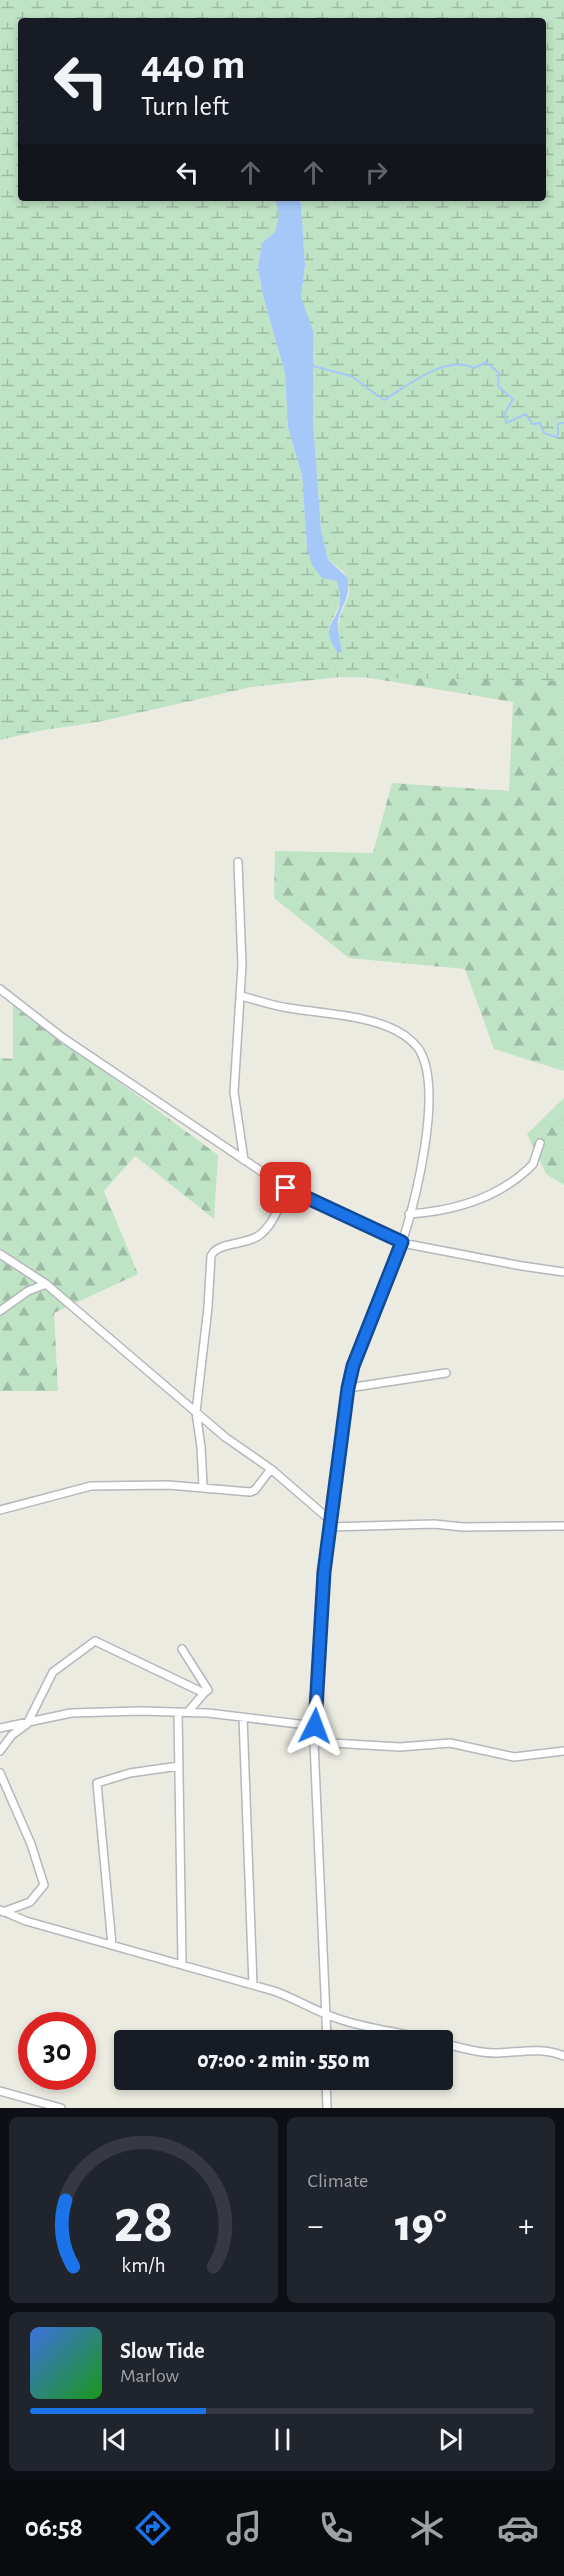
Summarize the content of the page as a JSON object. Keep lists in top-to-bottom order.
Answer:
{
  "page": {
    "turn": ["440 m", "Turn left"],
    "limit": "30",
    "trip": "07:00 · 2 min · 550 m",
    "tile": "Climate",
    "heat": ["−", "19°", "+"],
    "song": ["Slow Tide", "Marlow"],
    "tabs": "06:58",
    "gauge": ["28", "km/h"]
  }
}
